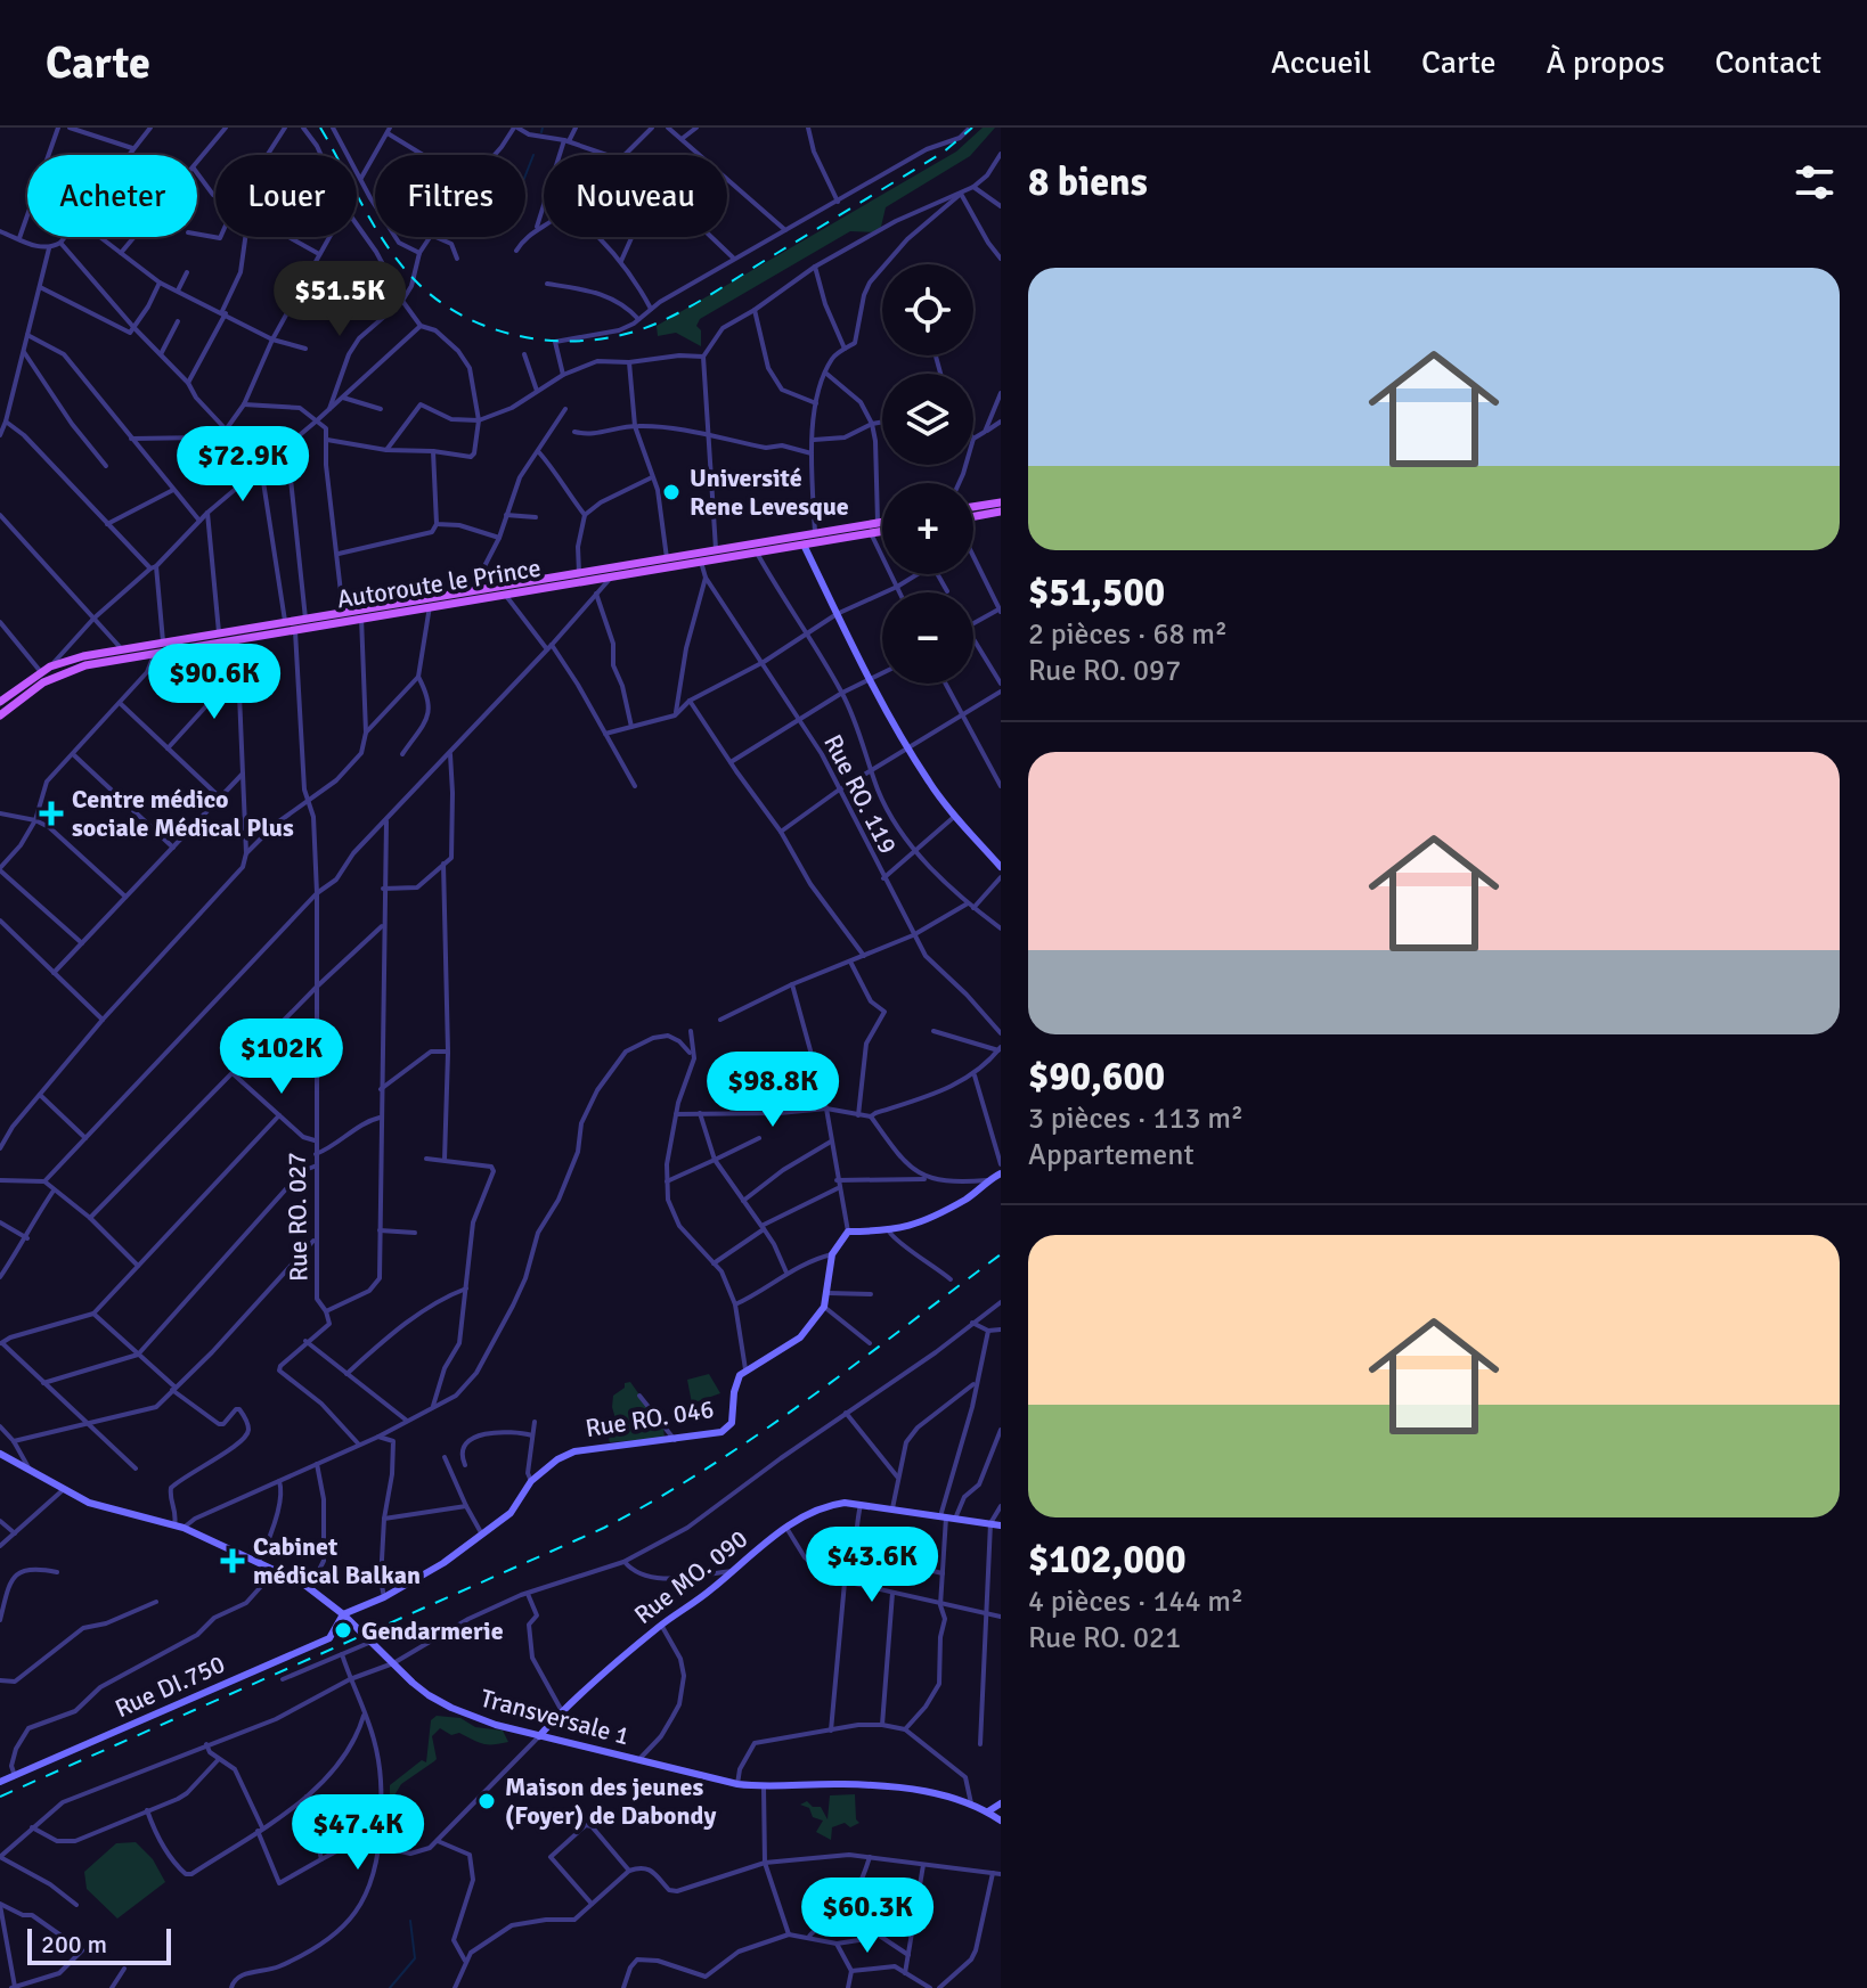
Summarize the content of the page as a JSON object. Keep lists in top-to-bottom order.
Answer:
{
  "streets": {
    "main road": ["Autoroute le Prince"],
    "street": [
      "Rue RO. 119",
      "Rue RO. 027",
      "Rue RO. 046",
      "Rue MO. 090",
      "Rue DI.750",
      "Transversale 1"
    ]
  },
  "crossings": [
    ["Autoroute le Prince", "Rue RO. 119"],
    ["Autoroute le Prince", "Rue RO. 027"],
    ["Rue RO. 046", "Rue DI.750"],
    ["Rue RO. 046", "Transversale 1"],
    ["Rue MO. 090", "Transversale 1"],
    ["Rue DI.750", "Transversale 1"]
  ],
  "places": {
    "other": ["Université Rene Levesque", "Gendarmerie", "Maison des jeunes (Foyer) de Dabondy"],
    "health": ["Centre médico sociale Médical Plus", "Cabinet médical Balkan"]
  },
  "scale_bar": "200 m",
  "page": {
    "header": "Carte",
    "nav": [
      "Accueil",
      "Carte",
      "À propos",
      "Contact"
    ],
    "heading": "8 biens",
    "chip": [
      "Acheter",
      "Louer",
      "Filtres",
      "Nouveau"
    ],
    "list": [
      {
        "name": "$51,500",
        "note": "2 pièces · 68 m² · Rue RO. 097"
      },
      {
        "name": "$90,600",
        "note": "3 pièces · 113 m² · Appartement"
      },
      {
        "name": "$102,000",
        "note": "4 pièces · 144 m² · Rue RO. 021"
      }
    ],
    "price": [
      "$51.5K",
      "$72.9K",
      "$90.6K",
      "$102K",
      "$98.8K",
      "$43.6K",
      "$47.4K",
      "$60.3K"
    ],
    "map_buttons": ["+", "−"],
    "scale": "200 m"
  }
}
